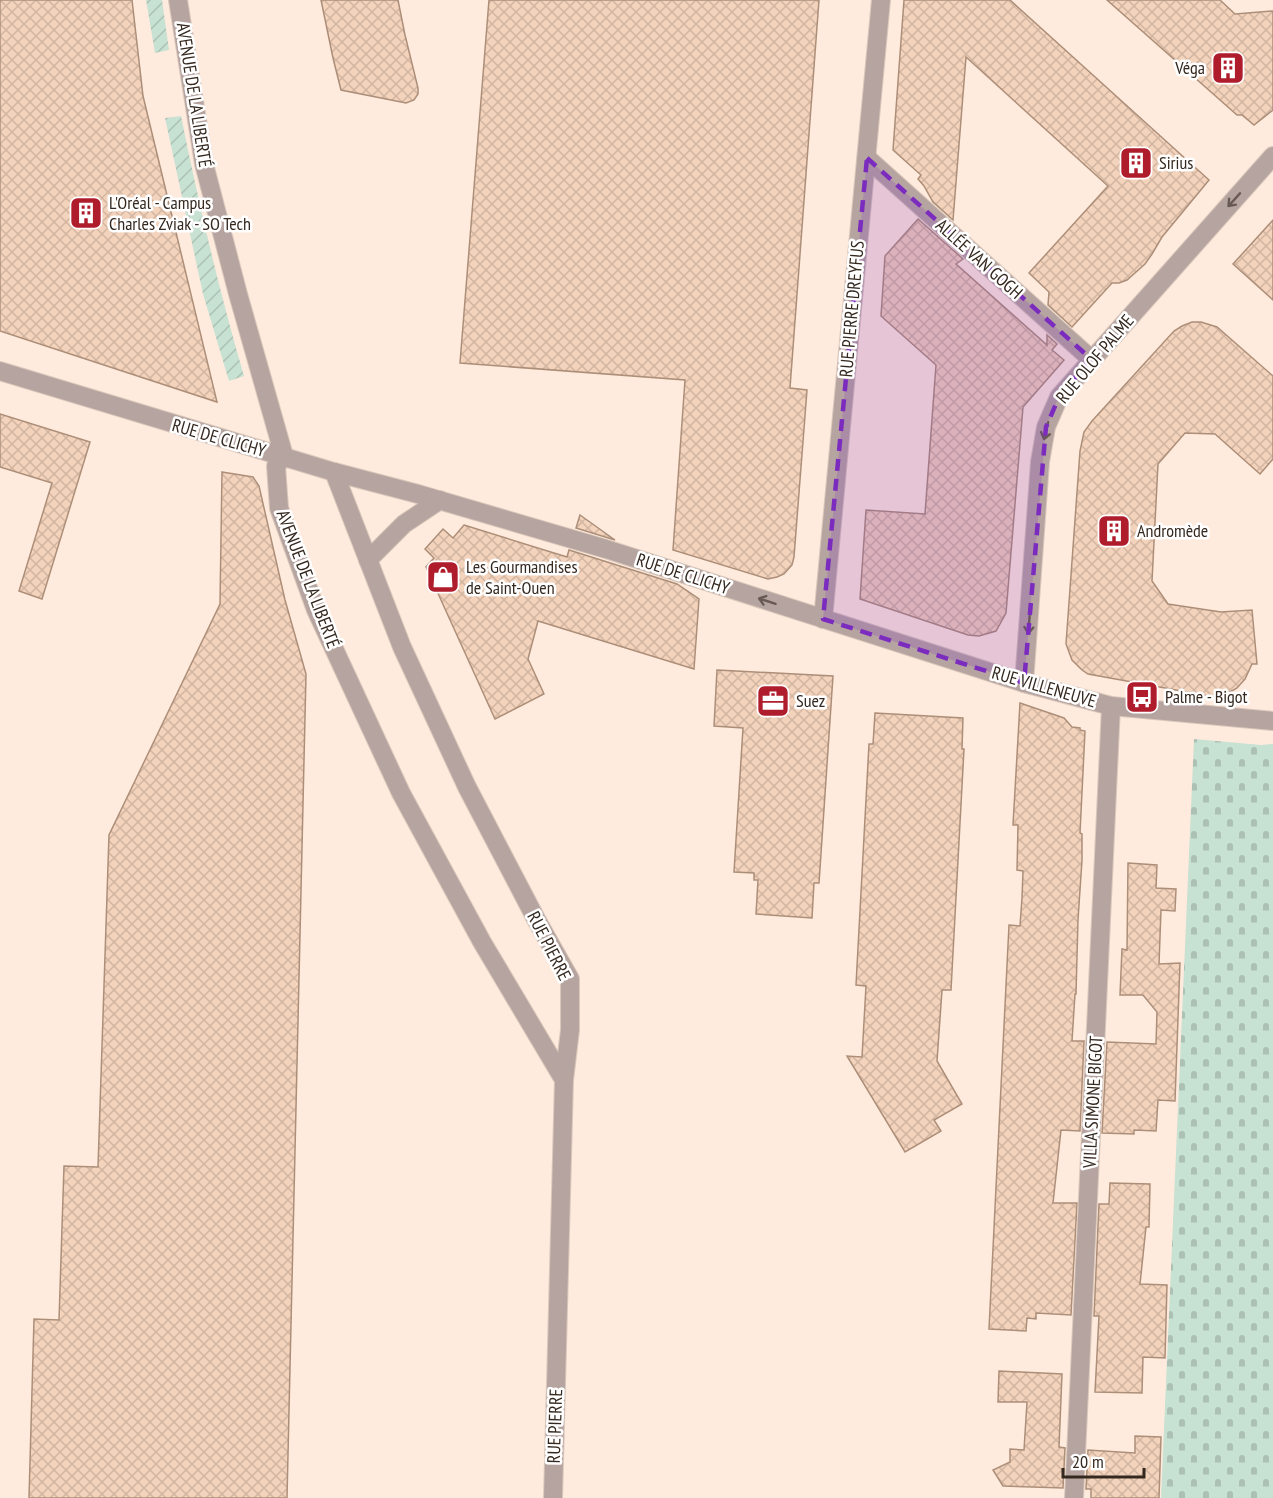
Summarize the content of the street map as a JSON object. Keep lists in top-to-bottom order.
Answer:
{
  "streets": {
    "street": [
      "AVENUE DE LA LIBERTÉ",
      "ALLÉE VAN GOGH",
      "RUE PIERRE DREYFUS",
      "RUE OLOF PALME",
      "RUE DE CLICHY",
      "RUE VILLENEUVE",
      "RUE PIERRE",
      "VILLA SIMONE BIGOT"
    ]
  },
  "crossings": [
    ["AVENUE DE LA LIBERTÉ", "RUE DE CLICHY"],
    ["AVENUE DE LA LIBERTÉ", "RUE PIERRE"],
    ["ALLÉE VAN GOGH", "RUE PIERRE DREYFUS"],
    ["ALLÉE VAN GOGH", "RUE OLOF PALME"],
    ["RUE PIERRE DREYFUS", "RUE DE CLICHY"],
    ["RUE PIERRE DREYFUS", "RUE VILLENEUVE"],
    ["RUE OLOF PALME", "RUE VILLENEUVE"],
    ["RUE DE CLICHY", "RUE VILLENEUVE"],
    ["RUE DE CLICHY", "RUE PIERRE"],
    ["RUE VILLENEUVE", "VILLA SIMONE BIGOT"]
  ],
  "one_way": ["RUE OLOF PALME", "RUE DE CLICHY"],
  "places": {
    "building": [
      "Véga",
      "Sirius",
      "L'Oréal - Campus Charles Zviak - SO Tech",
      "Andromède"
    ],
    "shop": ["Les Gourmandises de Saint-Ouen"],
    "bus stop": ["Palme - Bigot"],
    "office": ["Suez"]
  },
  "scale_bar": "20 m"
}
